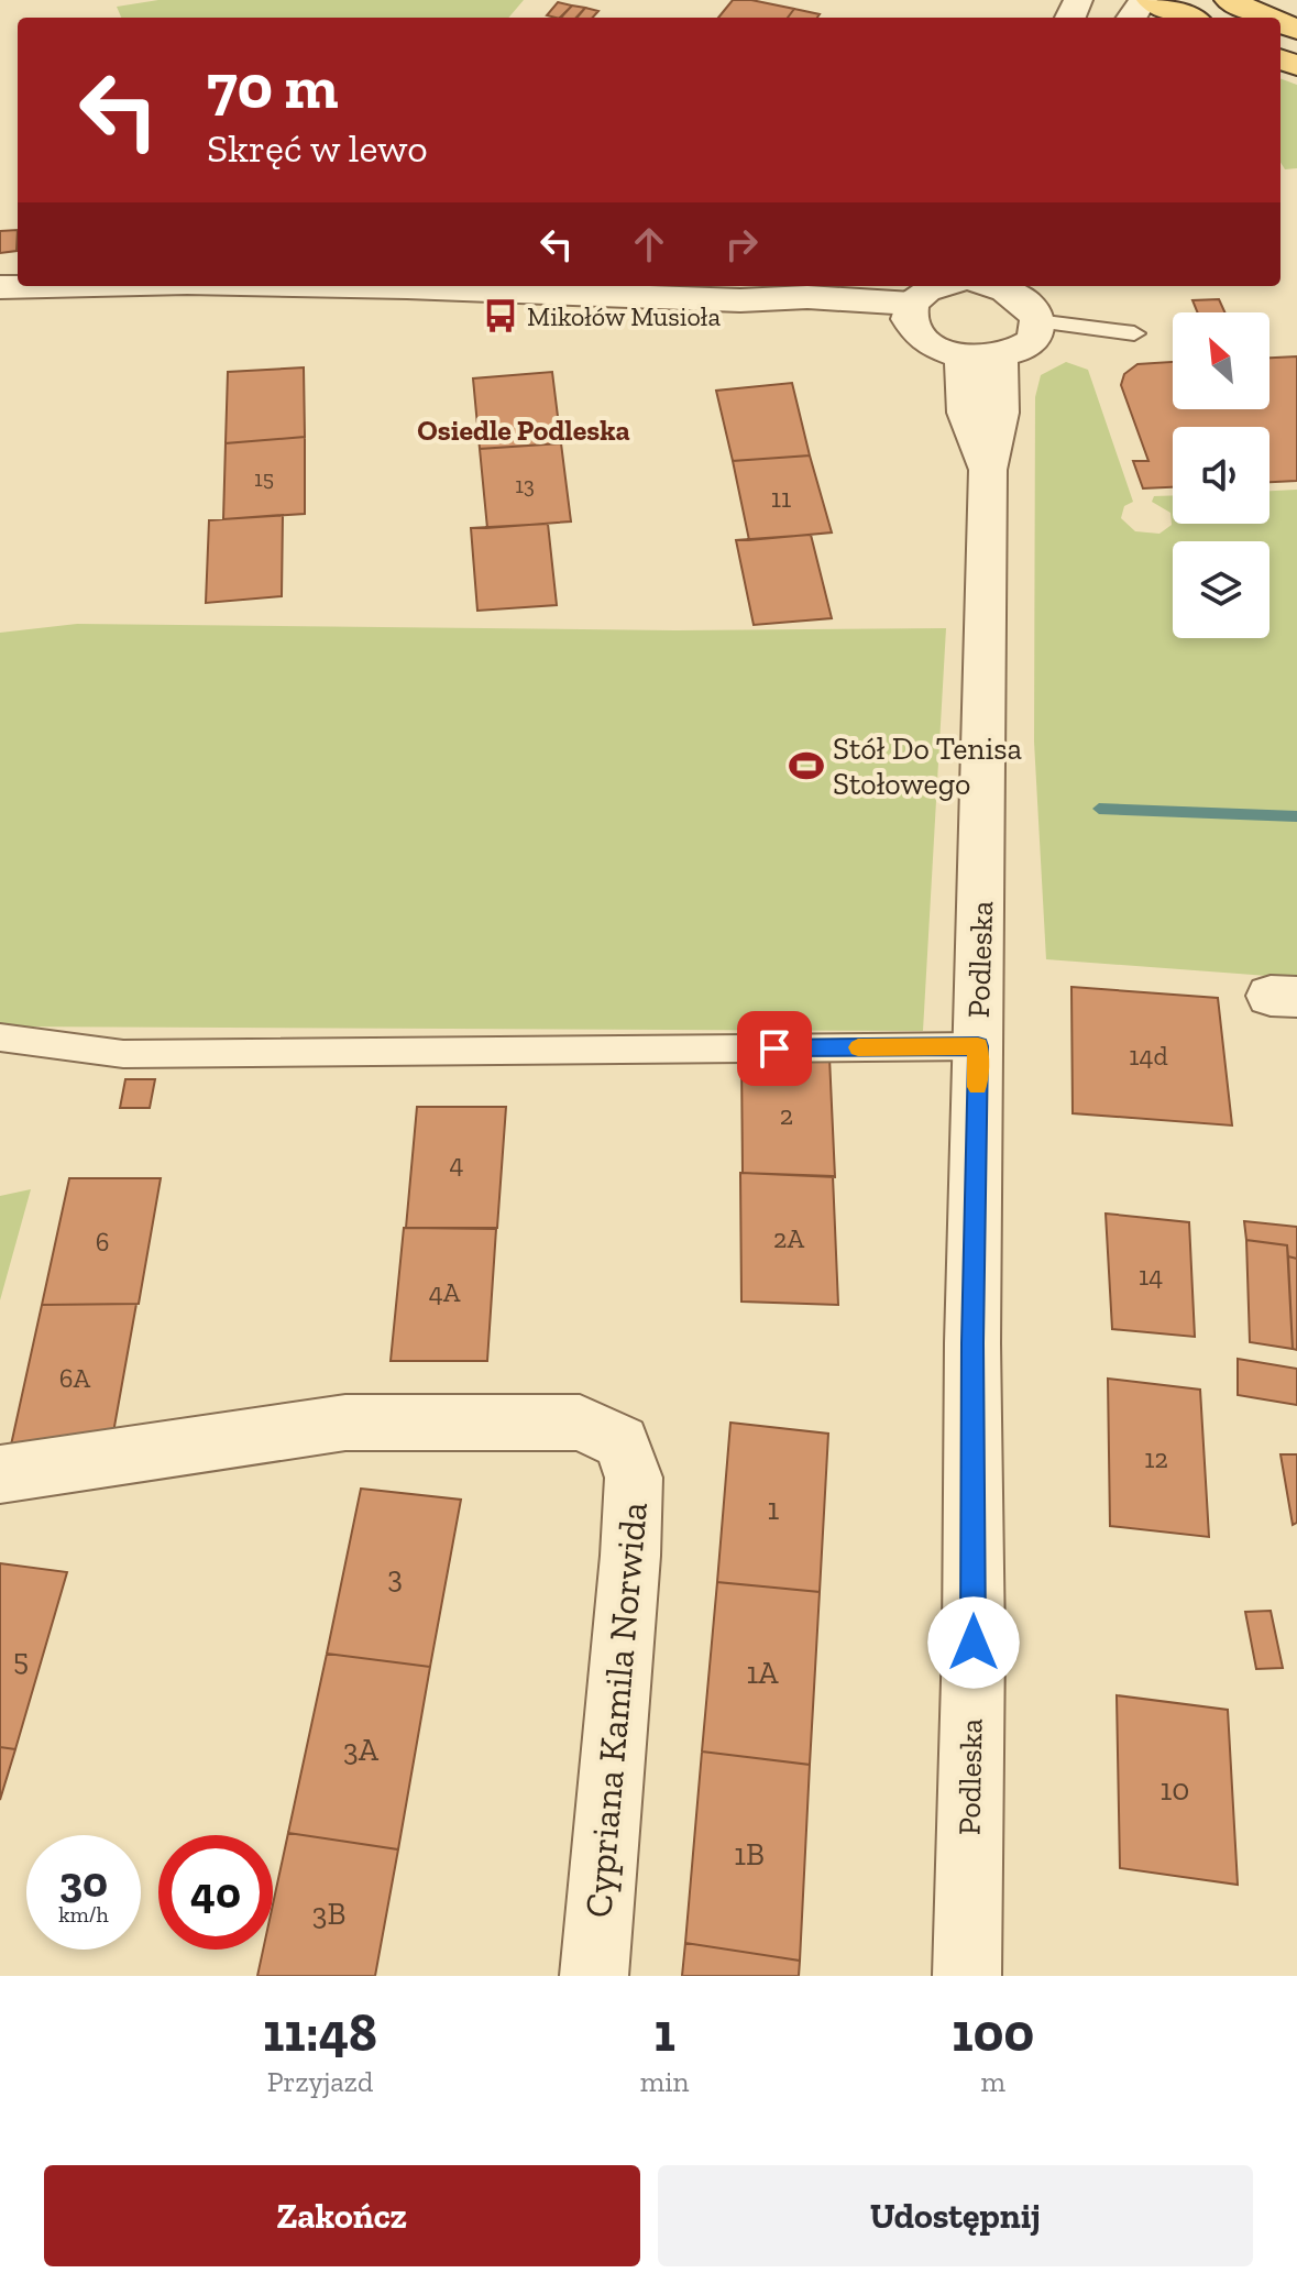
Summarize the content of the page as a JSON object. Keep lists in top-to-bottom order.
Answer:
{
  "streets": {
    "street": ["Podleska", "Cypriana Kamila Norwida"]
  },
  "districts": ["Osiedle Podleska"],
  "places": {
    "bus stop": ["Mikołów Musioła"],
    "sports": ["Stół Do Tenisa Stołowego"]
  },
  "house_numbers": [
    "15",
    "13",
    "11",
    "14d",
    "2",
    "4",
    "2A",
    "6",
    "14",
    "4A",
    "6A",
    "12",
    "1",
    "3",
    "5",
    "1A",
    "3A",
    "10",
    "1B",
    "3B"
  ],
  "north": "top left",
  "page": {
    "turn": ["70 m", "Skręć w lewo"],
    "speed": "30 km/h",
    "limit": "40",
    "eta": [
      "11:48",
      "Przyjazd",
      "1",
      "min",
      "100",
      "m"
    ],
    "buttons": ["Zakończ", "Udostępnij"]
  }
}
